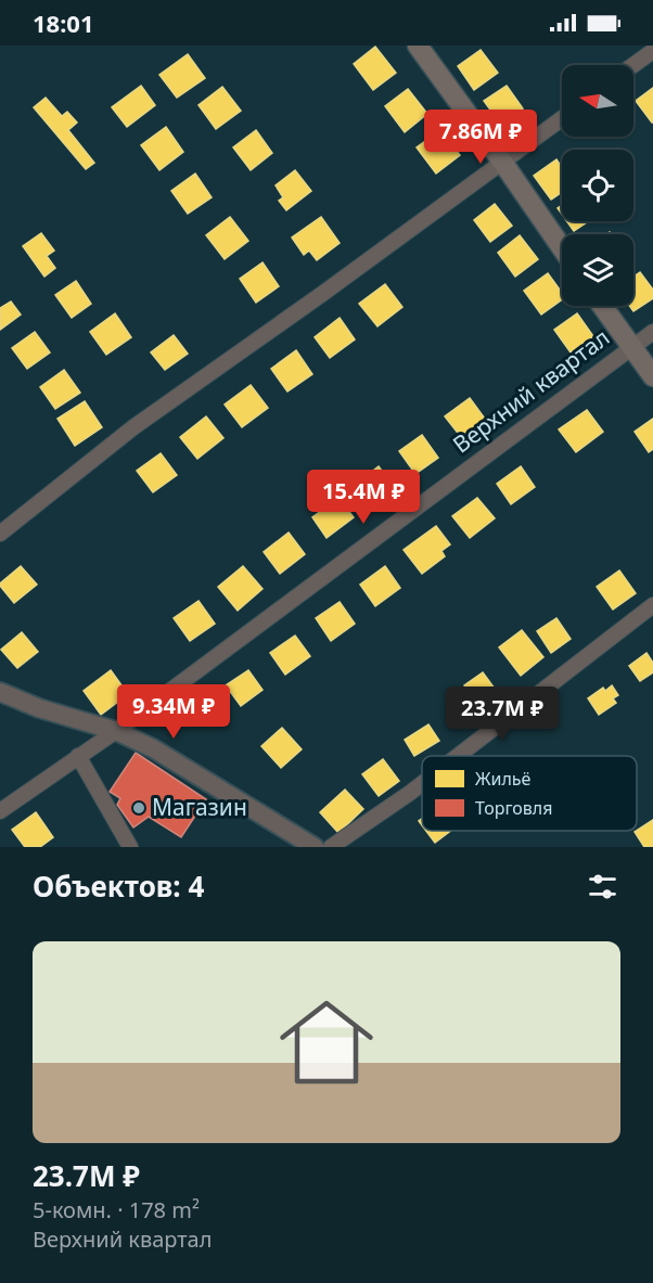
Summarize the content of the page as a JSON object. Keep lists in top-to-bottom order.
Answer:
{
  "streets": {
    "main road": ["Верхний квартал"]
  },
  "places": ["Магазин"],
  "legend": ["Жильё", "Торговля"],
  "north": "left",
  "page": {
    "status": "18:01",
    "price": [
      "7.86M ₽",
      "15.4M ₽",
      "9.34M ₽",
      "23.7M ₽"
    ],
    "heading": "Объектов: 4",
    "list": [
      {
        "name": "23.7M ₽",
        "note": "5-комн. · 178 m² · Верхний квартал"
      }
    ]
  }
}
